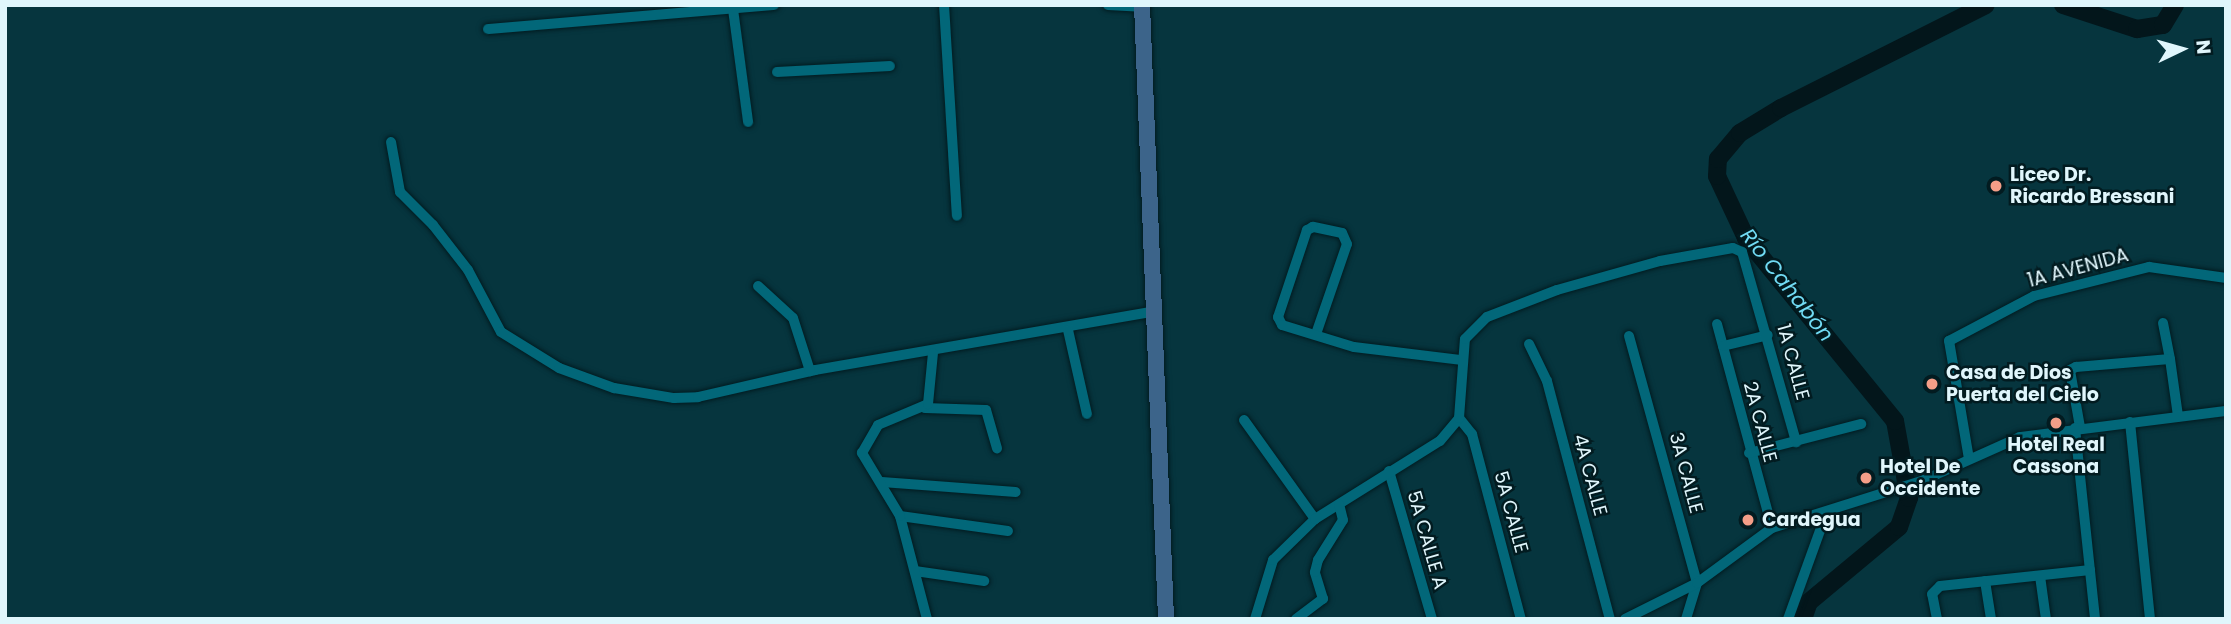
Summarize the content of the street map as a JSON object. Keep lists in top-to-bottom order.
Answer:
{
  "streets": {
    "street": [
      "1A AVENIDA",
      "1A CALLE",
      "2A CALLE",
      "3A CALLE",
      "4A CALLE",
      "5A CALLE",
      "5A CALLE A"
    ]
  },
  "water": ["Río Cahabón"],
  "places": [
    "Liceo Dr. Ricardo Bressani",
    "Casa de Dios Puerta del Cielo",
    "Hotel Real Cassona",
    "Hotel De Occidente",
    "Cardegua"
  ],
  "north": "right"
}
